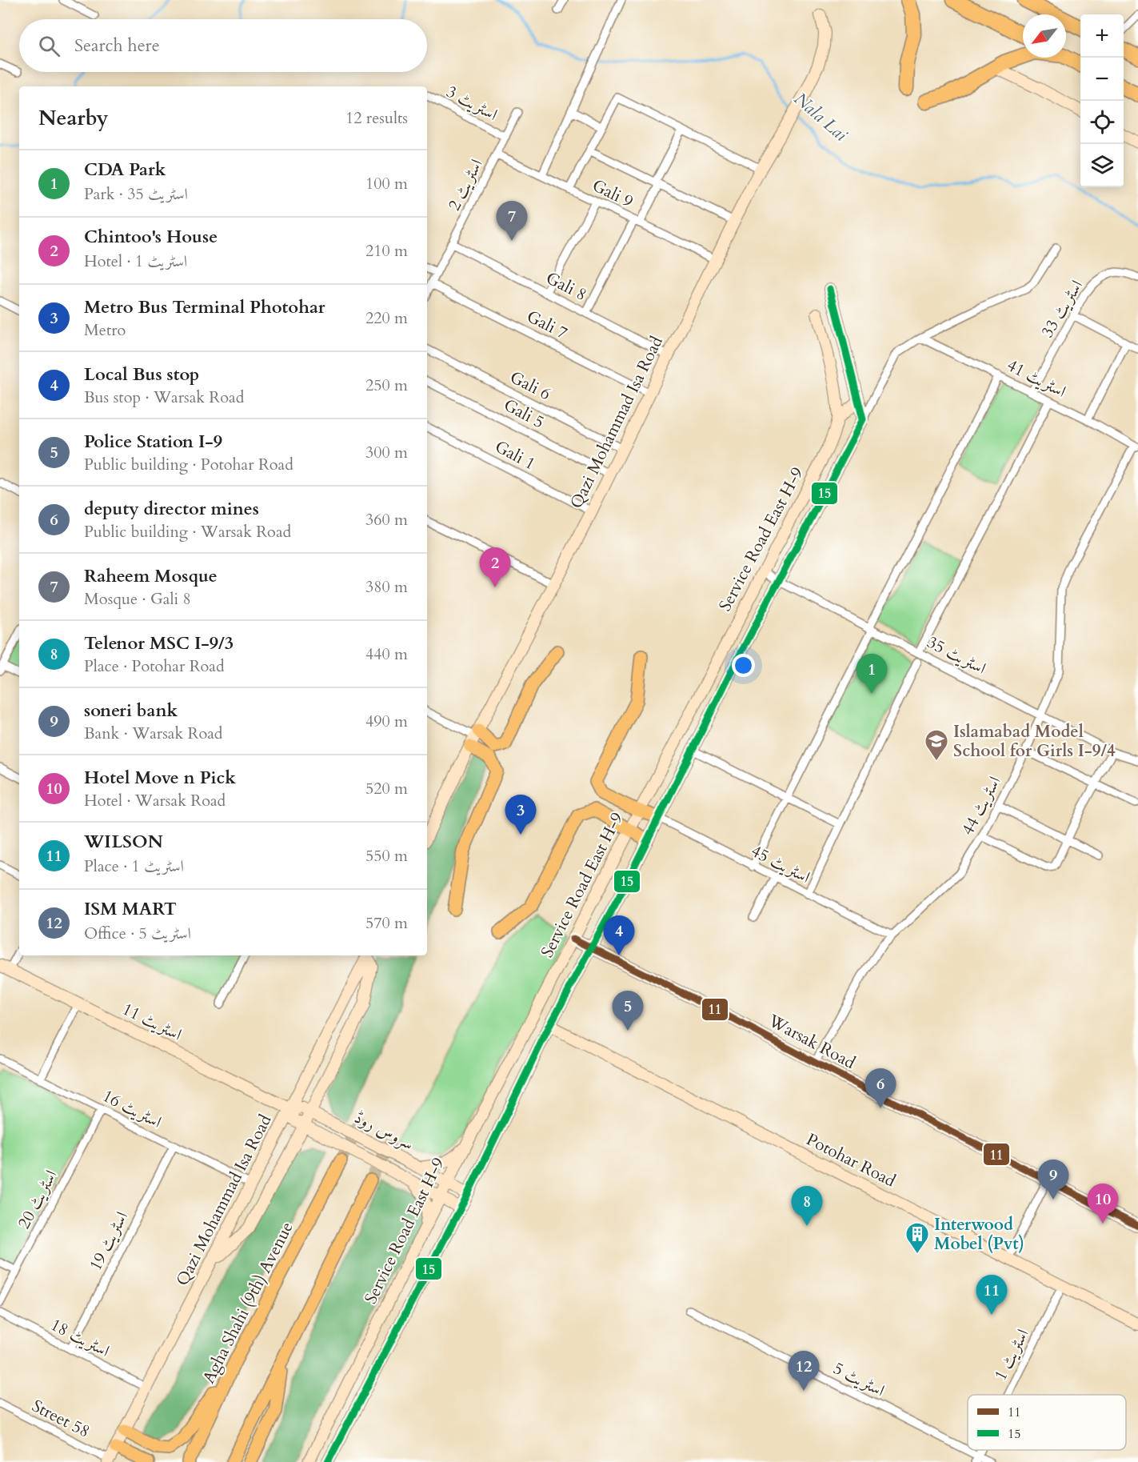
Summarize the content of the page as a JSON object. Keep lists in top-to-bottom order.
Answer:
{
  "streets": {
    "main road": ["Agha Shahi (9th) Avenue"],
    "street": [
      "اسٹریٹ 3",
      "اسٹریٹ 2",
      "Gali 9",
      "Gali 8",
      "اسٹریٹ 33",
      "Gali 7",
      "اسٹریٹ 41",
      "Gali 6",
      "Gali 5",
      "Qazi Mohammad Isa Road",
      "Gali 1",
      "Service Road East H-9",
      "اسٹریٹ 35",
      "اسٹریٹ 44",
      "اسٹریٹ 45",
      "اسٹریٹ 11",
      "Warsak Road",
      "اسٹریٹ 16",
      "سروس روڈ",
      "Potohar Road",
      "اسٹریٹ 20",
      "اسٹریٹ 19",
      "اسٹریٹ 18",
      "اسٹریٹ 1",
      "اسٹریٹ 5",
      "Street 58"
    ]
  },
  "crossings": [
    ["اسٹریٹ 3", "اسٹریٹ 2"],
    ["اسٹریٹ 2", "Gali 9"],
    ["اسٹریٹ 2", "Gali 8"],
    ["اسٹریٹ 2", "Gali 7"],
    ["Gali 9", "Qazi Mohammad Isa Road"],
    ["Gali 8", "Qazi Mohammad Isa Road"],
    ["اسٹریٹ 33", "اسٹریٹ 41"],
    ["Gali 7", "Qazi Mohammad Isa Road"],
    ["اسٹریٹ 41", "اسٹریٹ 44"],
    ["Gali 6", "Qazi Mohammad Isa Road"],
    ["Gali 5", "Qazi Mohammad Isa Road"],
    ["Qazi Mohammad Isa Road", "Gali 1"],
    ["Qazi Mohammad Isa Road", "اسٹریٹ 11"],
    ["Qazi Mohammad Isa Road", "اسٹریٹ 16"],
    ["Qazi Mohammad Isa Road", "سروس روڈ"],
    ["Qazi Mohammad Isa Road", "اسٹریٹ 18"],
    ["Qazi Mohammad Isa Road", "Street 58"],
    ["Service Road East H-9", "اسٹریٹ 35"],
    ["Service Road East H-9", "اسٹریٹ 45"],
    ["Service Road East H-9", "Warsak Road"],
    ["Service Road East H-9", "سروس روڈ"],
    ["Service Road East H-9", "Potohar Road"],
    ["اسٹریٹ 35", "اسٹریٹ 44"],
    ["اسٹریٹ 44", "اسٹریٹ 45"],
    ["اسٹریٹ 44", "Warsak Road"],
    ["اسٹریٹ 11", "سروس روڈ"],
    ["اسٹریٹ 16", "اسٹریٹ 20"],
    ["اسٹریٹ 16", "اسٹریٹ 19"],
    ["Potohar Road", "اسٹریٹ 1"],
    ["اسٹریٹ 19", "اسٹریٹ 18"]
  ],
  "water": ["Nala Lai"],
  "places": {
    "school or university": ["Islamabad Model School for Girls I-9/4"],
    "building": ["Interwood Mobel (Pvt)"]
  },
  "lines": ["transit line 15", "transit line 11"],
  "legend": ["11", "15"],
  "north": "bottom left",
  "page": {
    "map_buttons": ["+", "−"],
    "search": "Search here",
    "heading": ["Nearby", "12 results"],
    "list": [
      {
        "mark": "1",
        "name": "CDA Park",
        "note": "Park · اسٹریٹ 35",
        "value": "100 m"
      },
      {
        "mark": "2",
        "name": "Chintoo's House",
        "note": "Hotel · اسٹریٹ 1",
        "value": "210 m"
      },
      {
        "mark": "3",
        "name": "Metro Bus Terminal Photohar",
        "note": "Metro",
        "value": "220 m"
      },
      {
        "mark": "4",
        "name": "Local Bus stop",
        "note": "Bus stop · Warsak Road",
        "value": "250 m"
      },
      {
        "mark": "5",
        "name": "Police Station I-9",
        "note": "Public building · Potohar Road",
        "value": "300 m"
      },
      {
        "mark": "6",
        "name": "deputy director mines",
        "note": "Public building · Warsak Road",
        "value": "360 m"
      },
      {
        "mark": "7",
        "name": "Raheem Mosque",
        "note": "Mosque · Gali 8",
        "value": "380 m"
      },
      {
        "mark": "8",
        "name": "Telenor MSC I-9/3",
        "note": "Place · Potohar Road",
        "value": "440 m"
      },
      {
        "mark": "9",
        "name": "soneri bank",
        "note": "Bank · Warsak Road",
        "value": "490 m"
      },
      {
        "mark": "10",
        "name": "Hotel Move n Pick",
        "note": "Hotel · Warsak Road",
        "value": "520 m"
      },
      {
        "mark": "11",
        "name": "WILSON",
        "note": "Place · اسٹریٹ 1",
        "value": "550 m"
      },
      {
        "mark": "12",
        "name": "ISM MART",
        "note": "Office · اسٹریٹ 5",
        "value": "570 m"
      }
    ],
    "pins": [
      "7",
      "2",
      "1",
      "3",
      "4",
      "5",
      "6",
      "9",
      "10",
      "8",
      "11",
      "12"
    ]
  }
}
